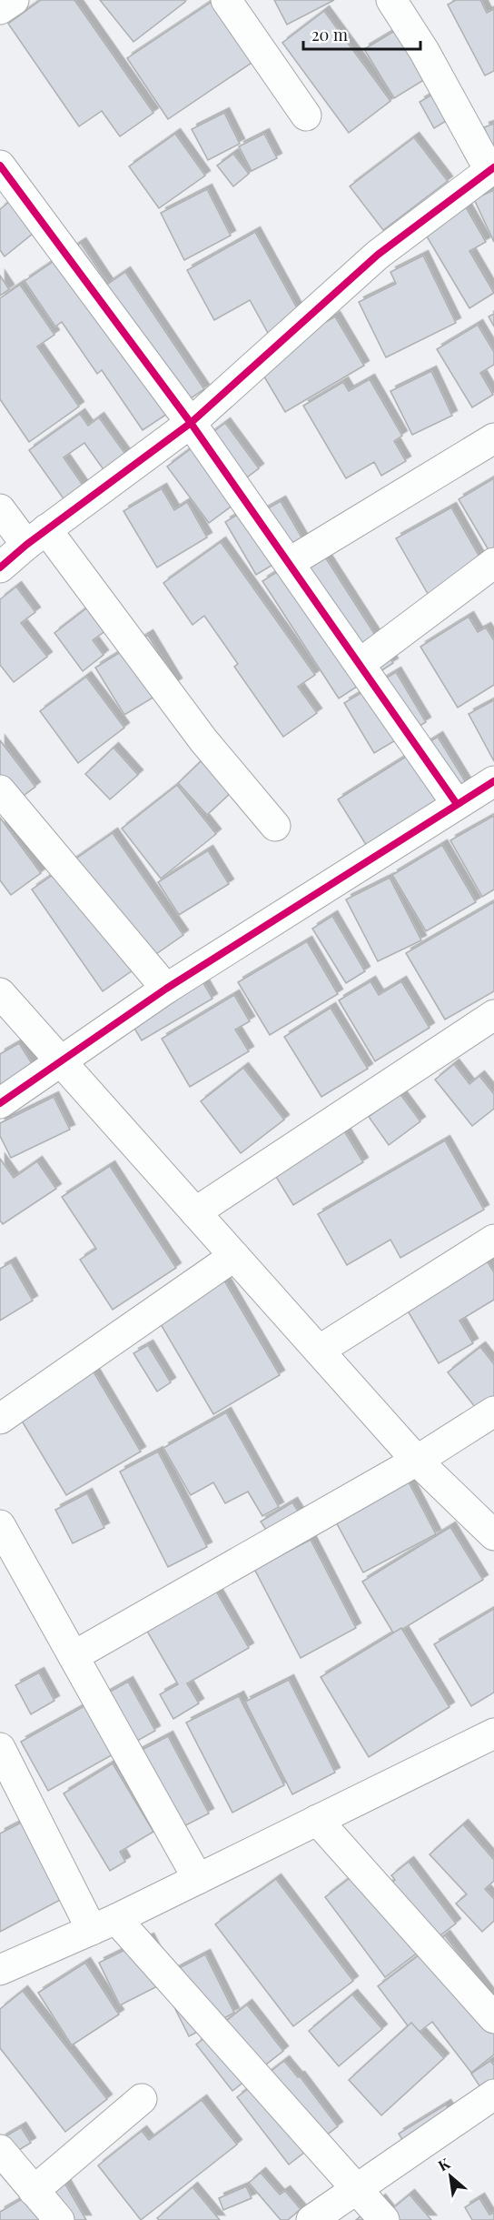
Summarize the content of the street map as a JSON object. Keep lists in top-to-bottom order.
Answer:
{
  "scale_bar": "20 m",
  "north": "top left"
}
